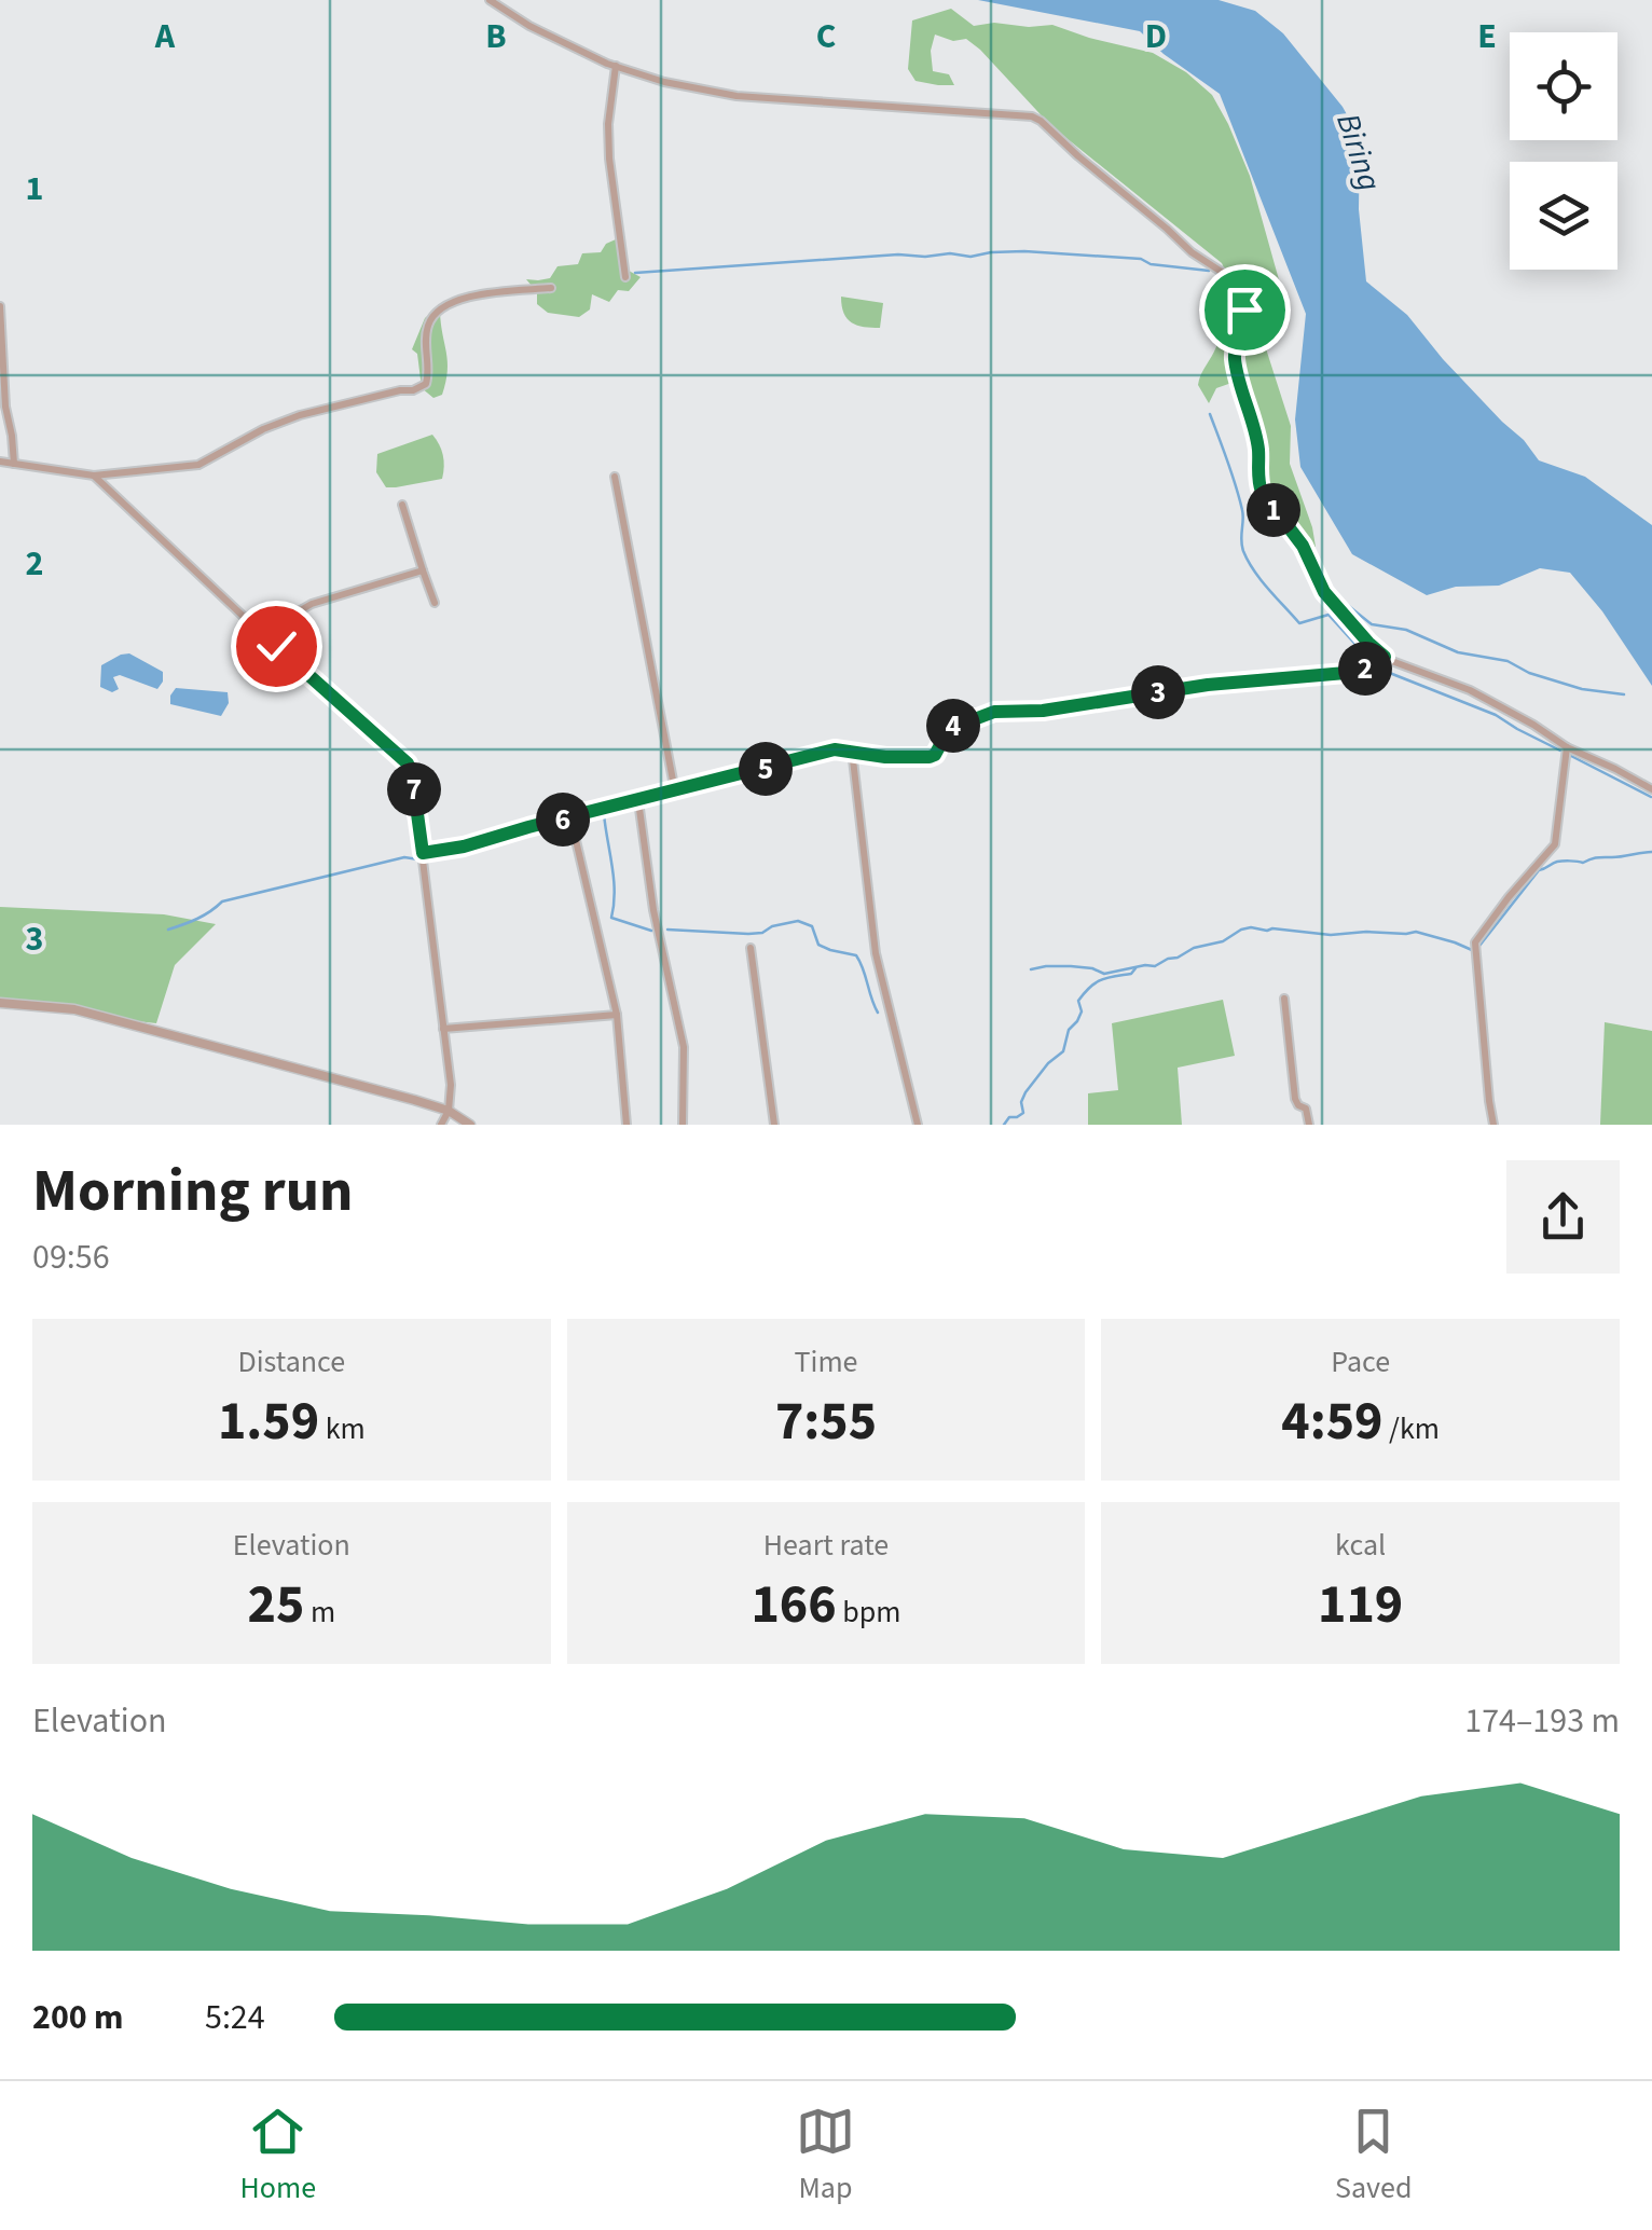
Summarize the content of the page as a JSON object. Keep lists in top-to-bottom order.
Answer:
{
  "water": ["Biring"],
  "page": {
    "pins": [
      "1",
      "2",
      "3",
      "4",
      "5",
      "7",
      "6"
    ],
    "heading": ["Morning run", "09:56"],
    "stats": [
      ["Distance", "1.59 km"],
      ["Time", "7:55"],
      ["Pace", "4:59 /km"],
      ["Elevation", "25 m"],
      ["Heart rate", "166 bpm"],
      ["kcal", "119"]
    ],
    "chart": ["Elevation", "174–193 m"],
    "list": [
      {
        "name": "200 m",
        "note": "5:24"
      }
    ],
    "tabs": ["Home", "Map", "Saved"]
  },
  "grid": {
    "columns": [
      "A",
      "B",
      "C",
      "D",
      "E"
    ],
    "rows": ["1", "2", "3"]
  }
}
